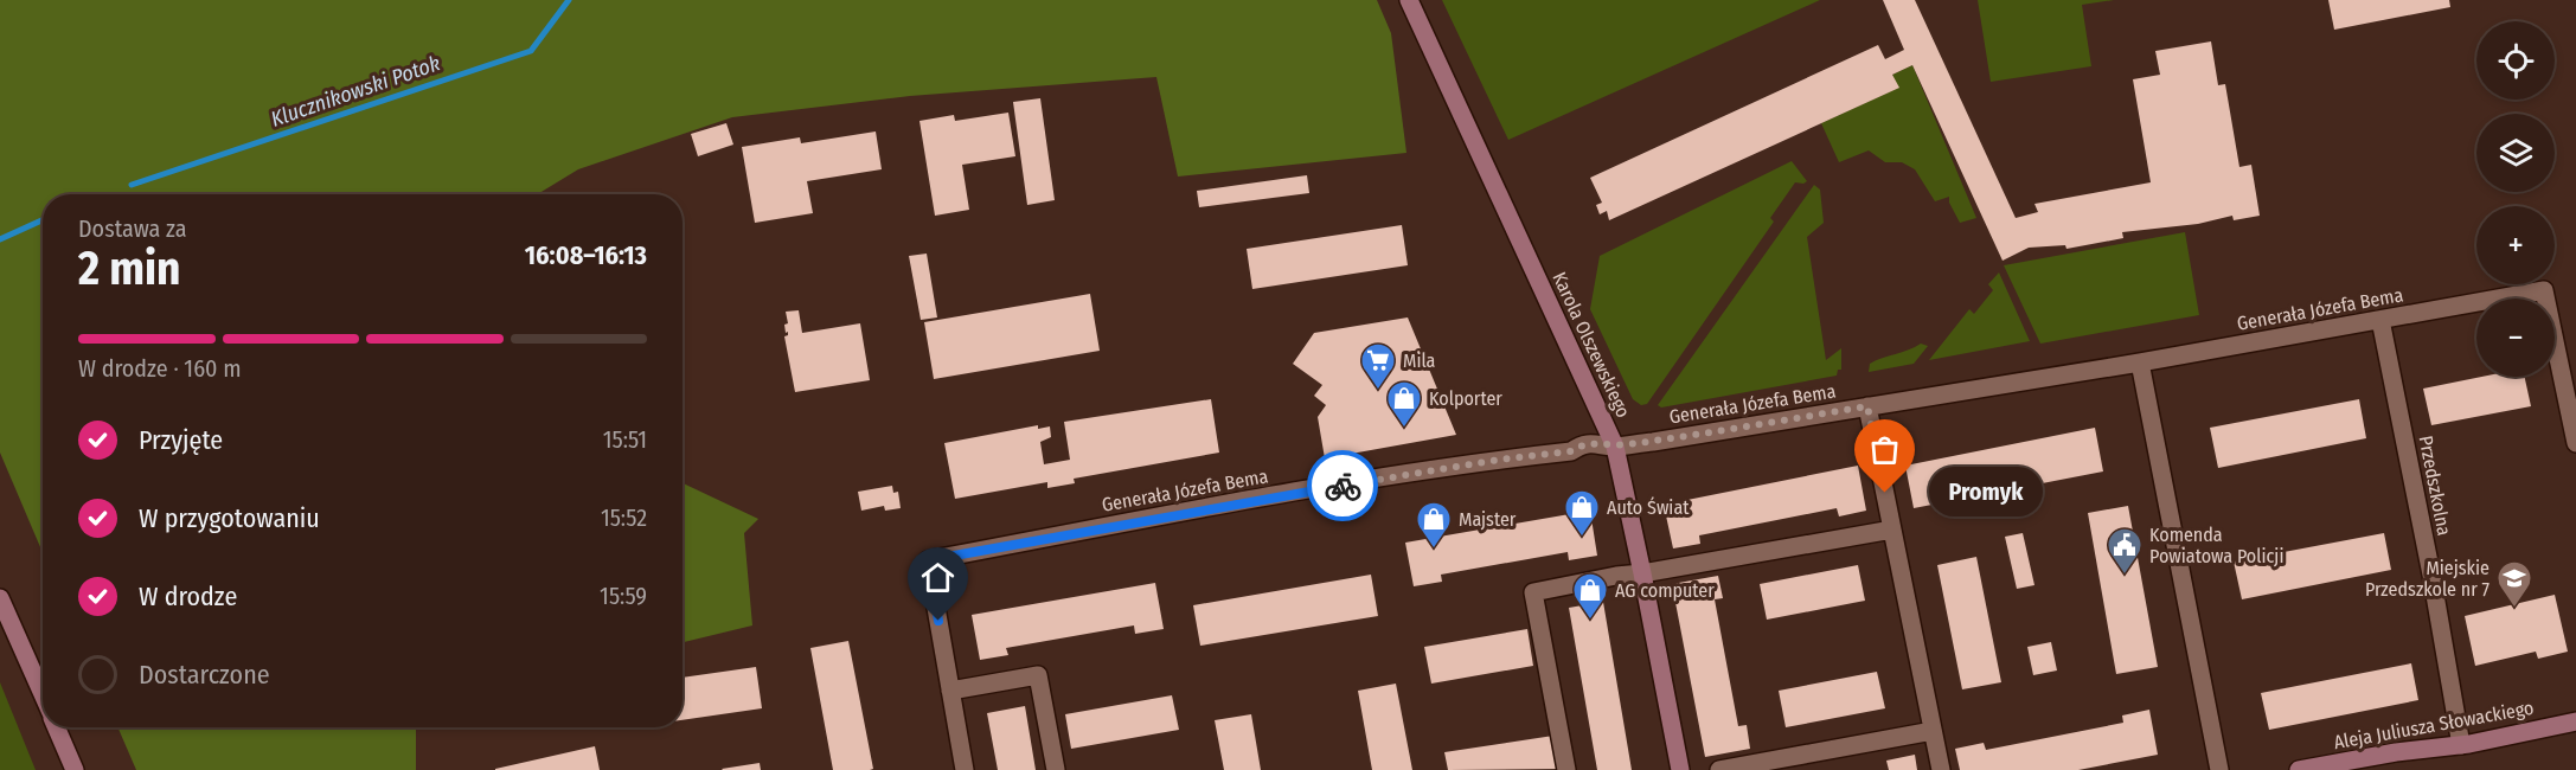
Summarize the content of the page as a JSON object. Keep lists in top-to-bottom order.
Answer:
{
  "streets": {
    "street": [
      "Generała Józefa Bema",
      "Karola Olszewskiego",
      "Przedszkolna",
      "Aleja Juliusza Słowackiego"
    ]
  },
  "crossings": [
    ["Generała Józefa Bema", "Karola Olszewskiego"],
    ["Generała Józefa Bema", "Przedszkolna"],
    ["Przedszkolna", "Aleja Juliusza Słowackiego"]
  ],
  "water": ["Klucznikowski Potok"],
  "places": {
    "supermarket": ["Mila"],
    "shop": [
      "Kolporter",
      "Auto Świat",
      "Majster",
      "AG computer"
    ],
    "other": ["Promyk"],
    "public building": ["Komenda Powiatowa Policji"],
    "school or university": ["Miejskie Przedszkole nr 7"]
  },
  "page": {
    "map_buttons": ["+", "−"],
    "heading": ["2 min", "Dostawa za", "16:08–16:13"],
    "bar": "W drodze · 160 m",
    "list": [
      ["Przyjęte", "15:51"],
      ["W przygotowaniu", "15:52"],
      ["W drodze", "15:59"],
      "Dostarczone"
    ],
    "bubble": "Promyk"
  }
}
